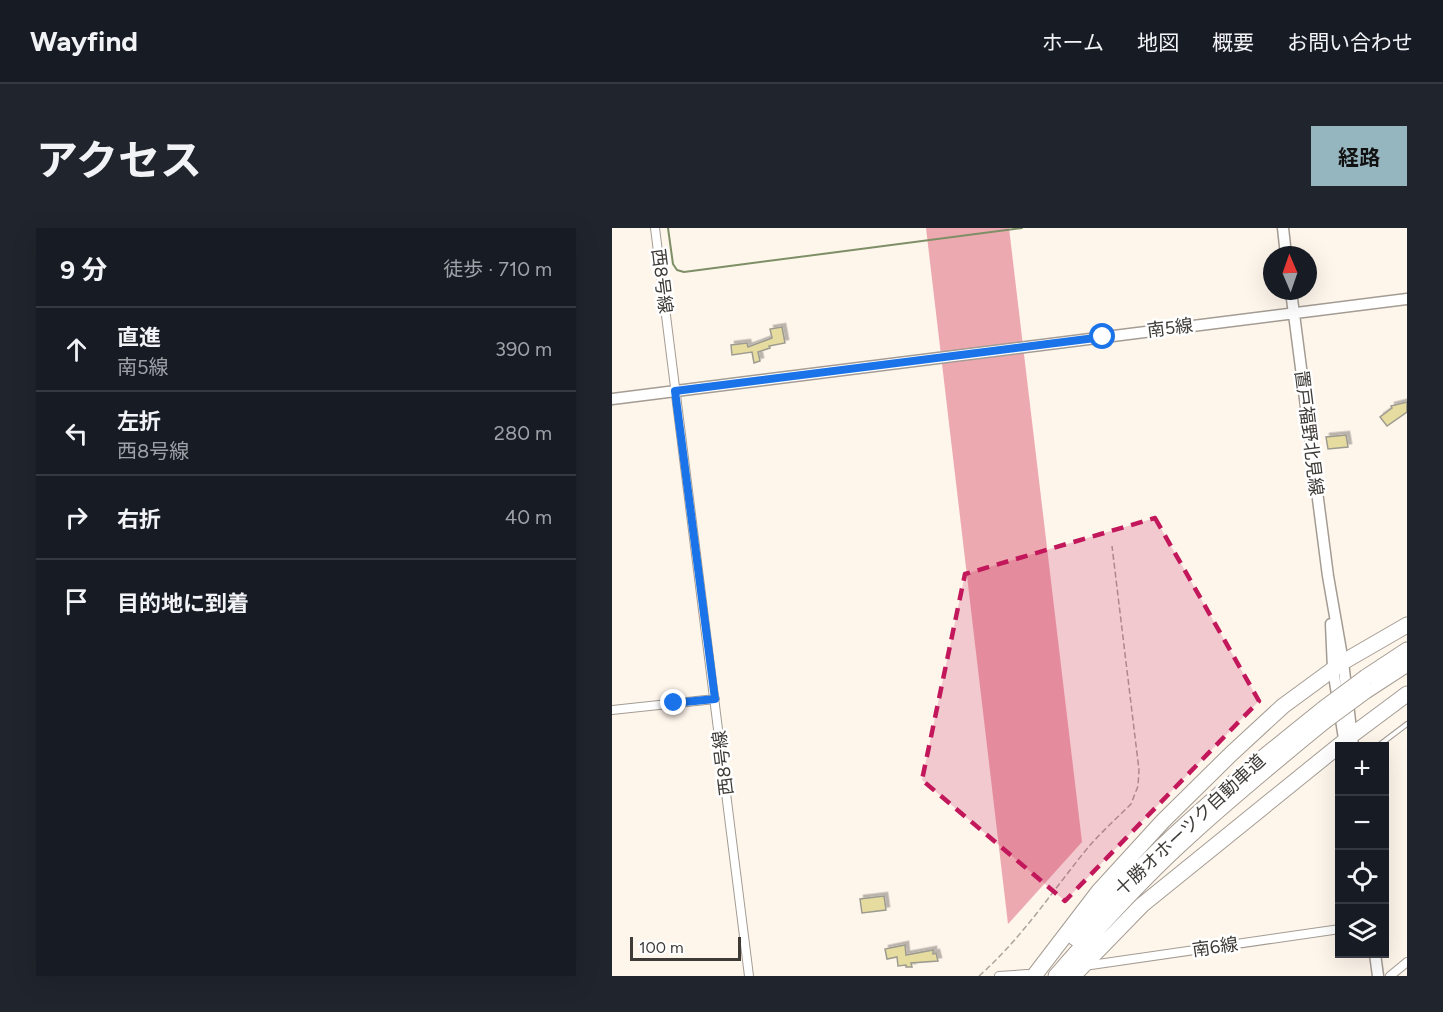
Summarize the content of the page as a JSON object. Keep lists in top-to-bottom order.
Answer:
{
  "streets": {
    "highway": ["十勝オホーツク自動車道"],
    "street": [
      "西8号線",
      "南5線",
      "置戸福野北見線",
      "南6線"
    ]
  },
  "crossings": [
    ["西8号線", "南5線"],
    ["南5線", "置戸福野北見線"]
  ],
  "scale_bar": "100 m",
  "north": "top",
  "page": {
    "header": "Wayfind",
    "nav": [
      "ホーム",
      "地図",
      "概要",
      "お問い合わせ"
    ],
    "title": "アクセス",
    "buttons": "経路",
    "heading": ["9 分", "徒歩 · 710 m"],
    "list": [
      ["直進", "南5線", "390 m"],
      ["左折", "西8号線", "280 m"],
      ["右折", "40 m"],
      "目的地に到着"
    ],
    "map_buttons": ["+", "−"],
    "scale": "100 m"
  }
}
